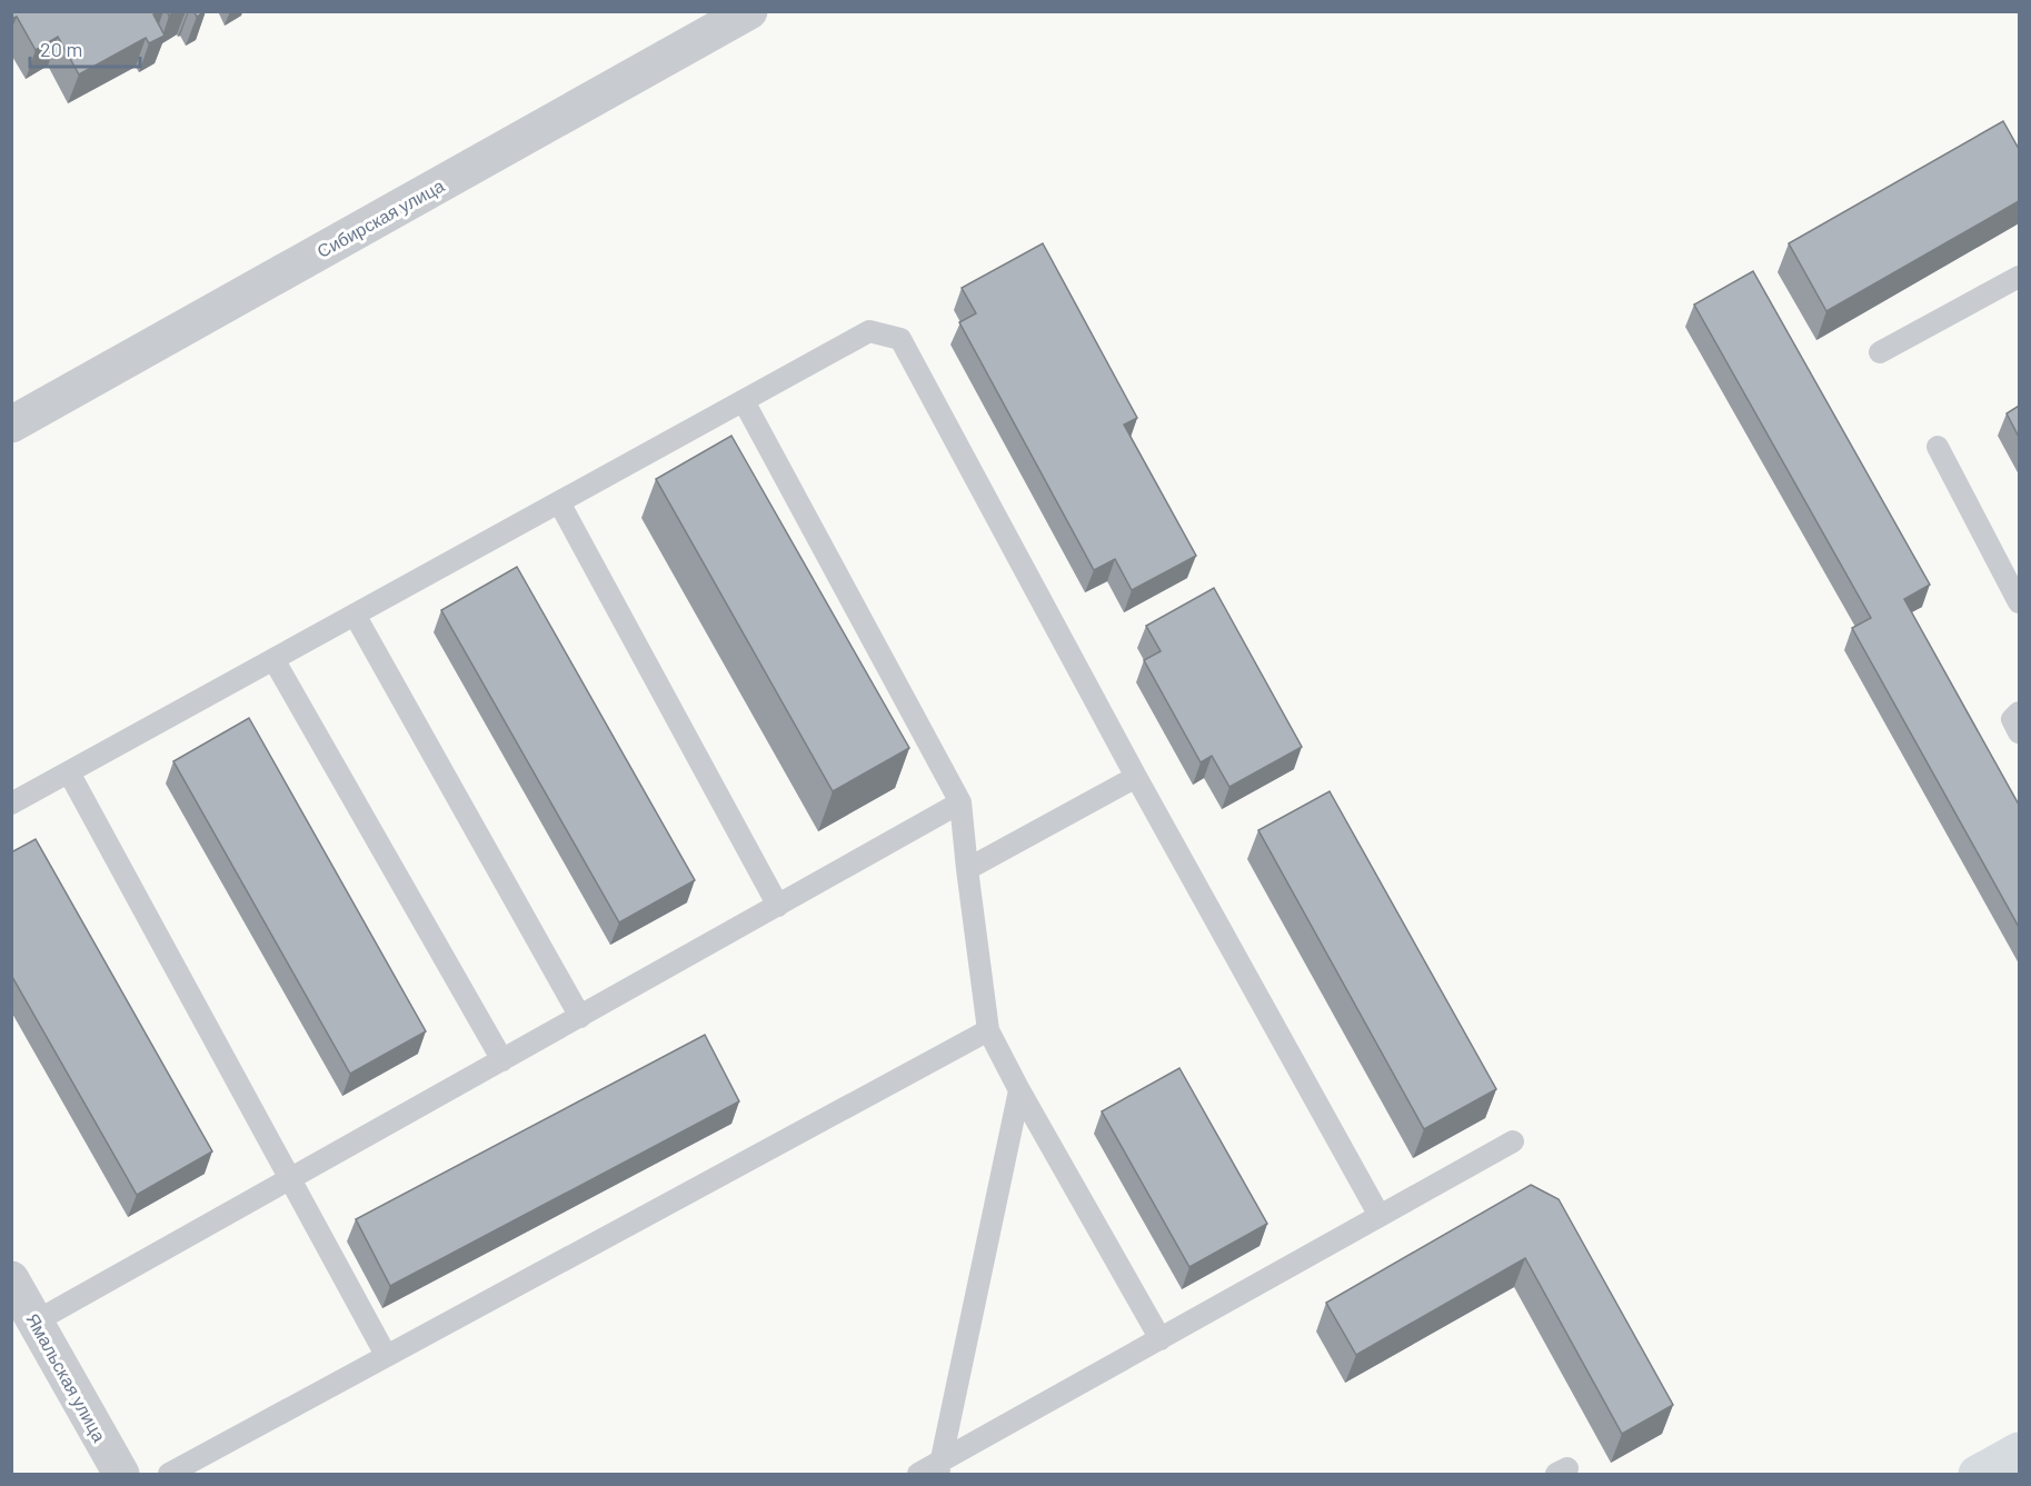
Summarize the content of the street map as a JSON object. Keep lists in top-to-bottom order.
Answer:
{
  "streets": {
    "street": ["Сибирская улица", "Ямальская улица"]
  },
  "scale_bar": "20 m"
}
